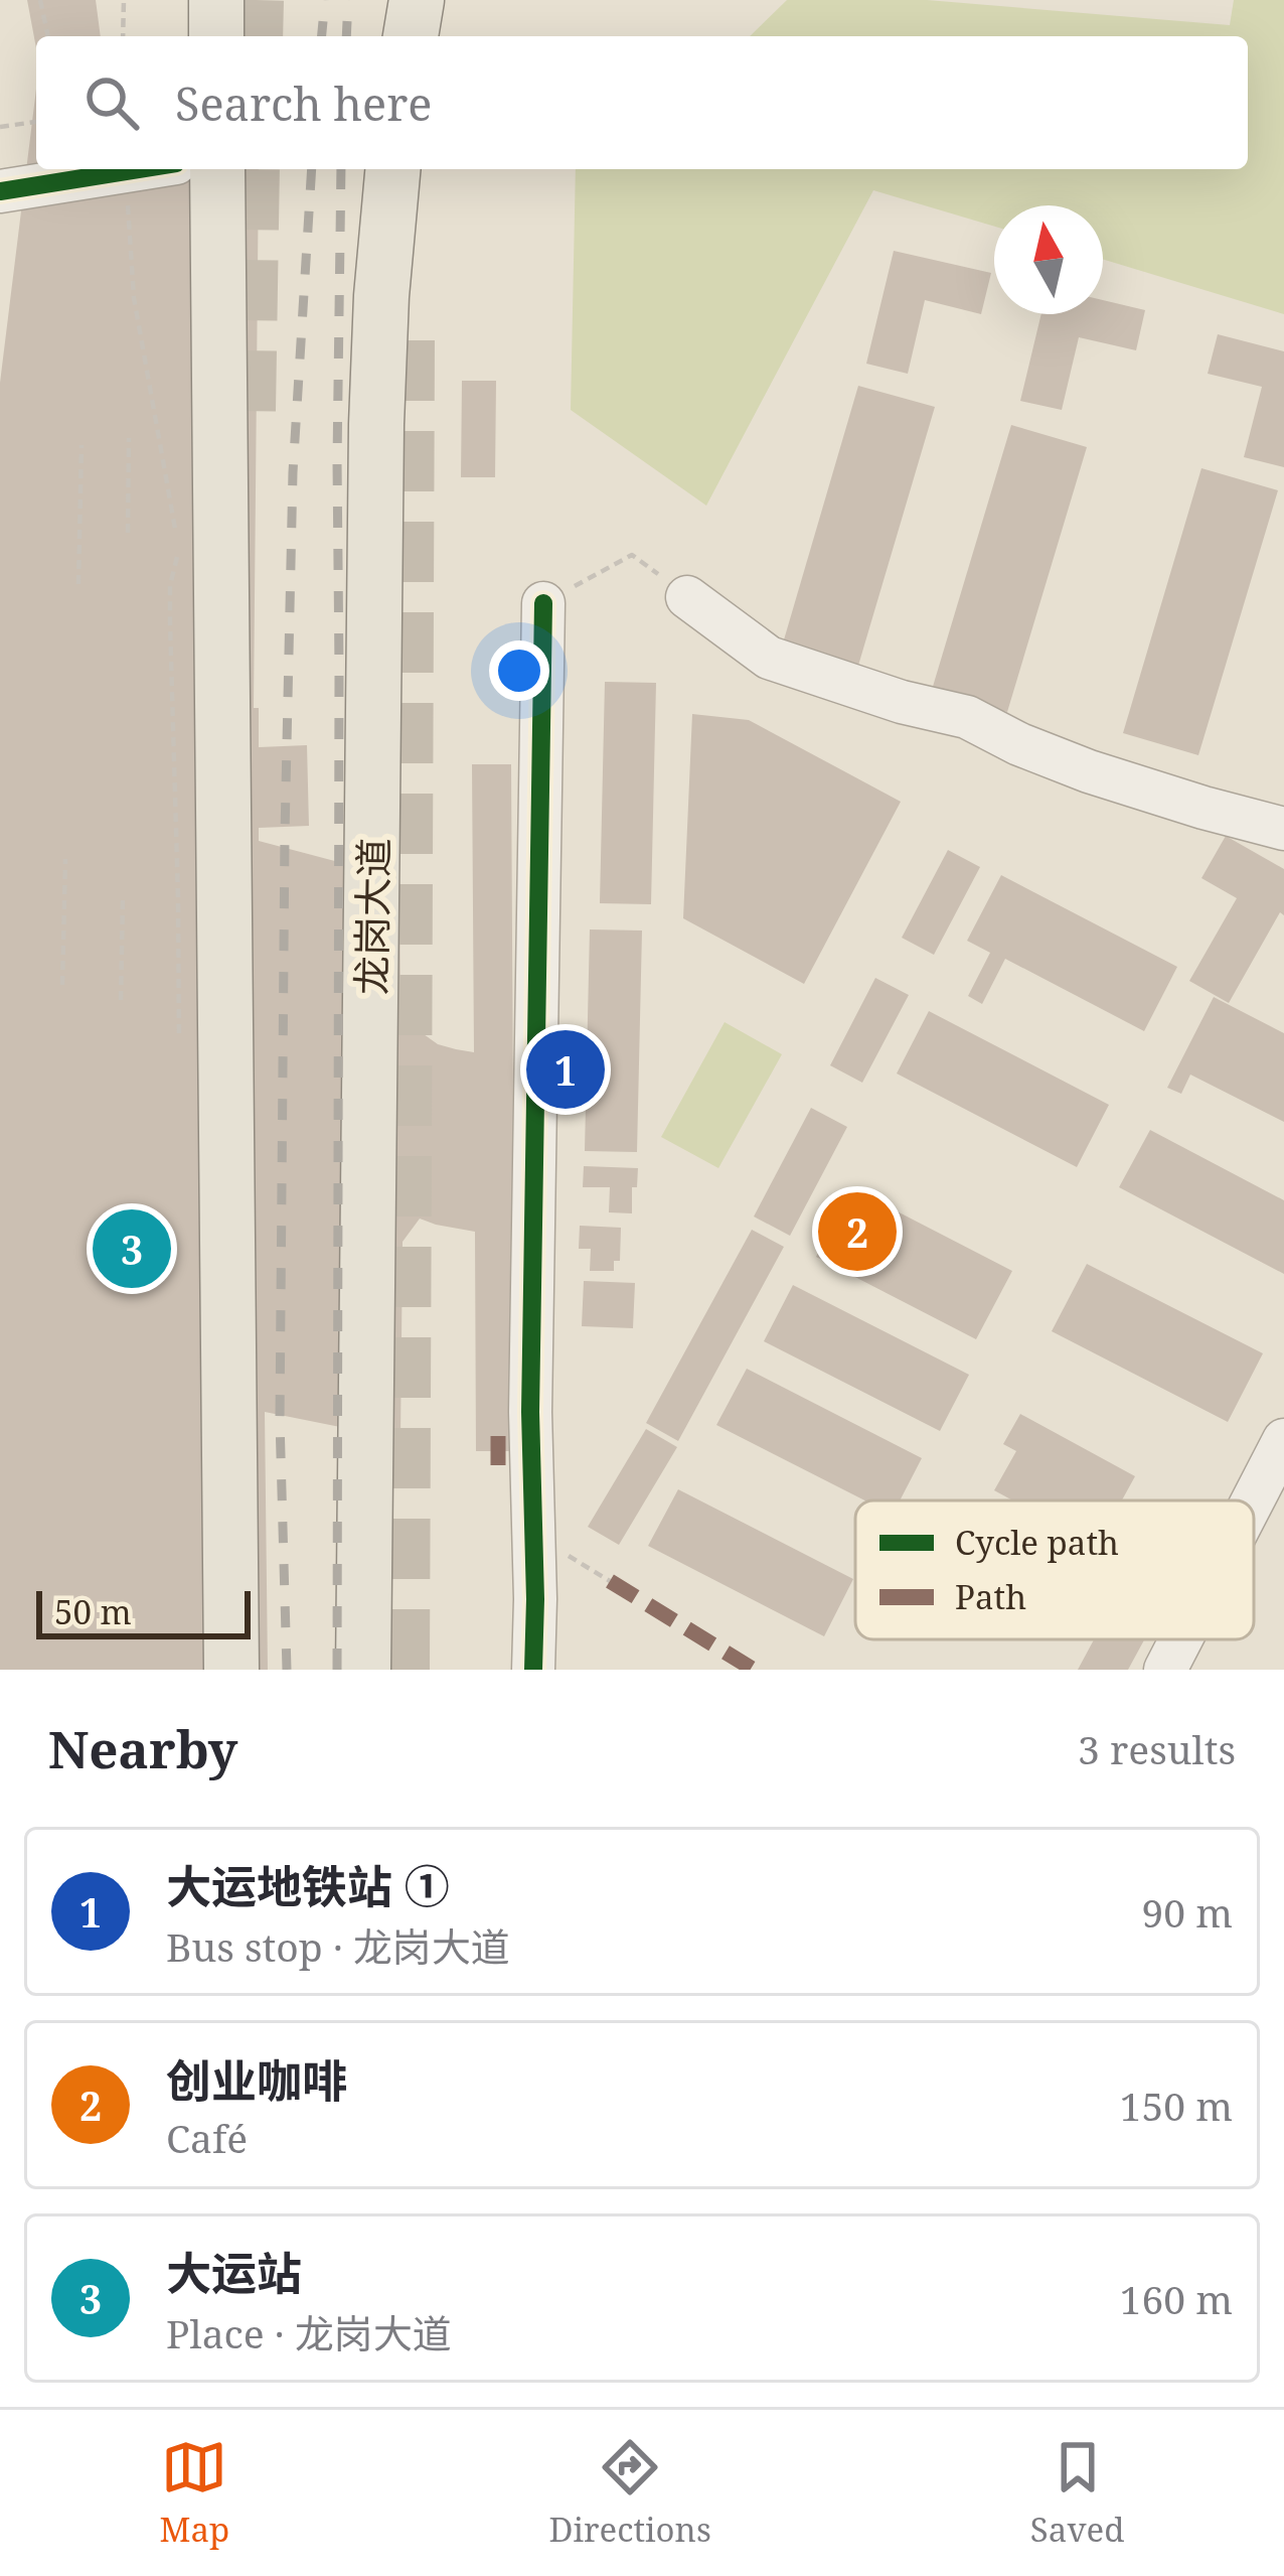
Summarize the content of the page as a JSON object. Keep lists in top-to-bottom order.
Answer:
{
  "streets": {
    "main road": ["龙岗大道"]
  },
  "legend": ["Cycle path", "Path"],
  "scale_bar": "50 m",
  "north": "top",
  "page": {
    "search": "Search here",
    "pins": ["1", "2", "3"],
    "scale": "50 m",
    "heading": ["Nearby", "3 results"],
    "list": [
      {
        "mark": "1",
        "name": "大运地铁站 ①",
        "note": "Bus stop · 龙岗大道",
        "value": "90 m"
      },
      {
        "mark": "2",
        "name": "创业咖啡",
        "note": "Café",
        "value": "150 m"
      },
      {
        "mark": "3",
        "name": "大运站",
        "note": "Place · 龙岗大道",
        "value": "160 m"
      }
    ],
    "nav": ["Map", "Directions", "Saved"]
  }
}
